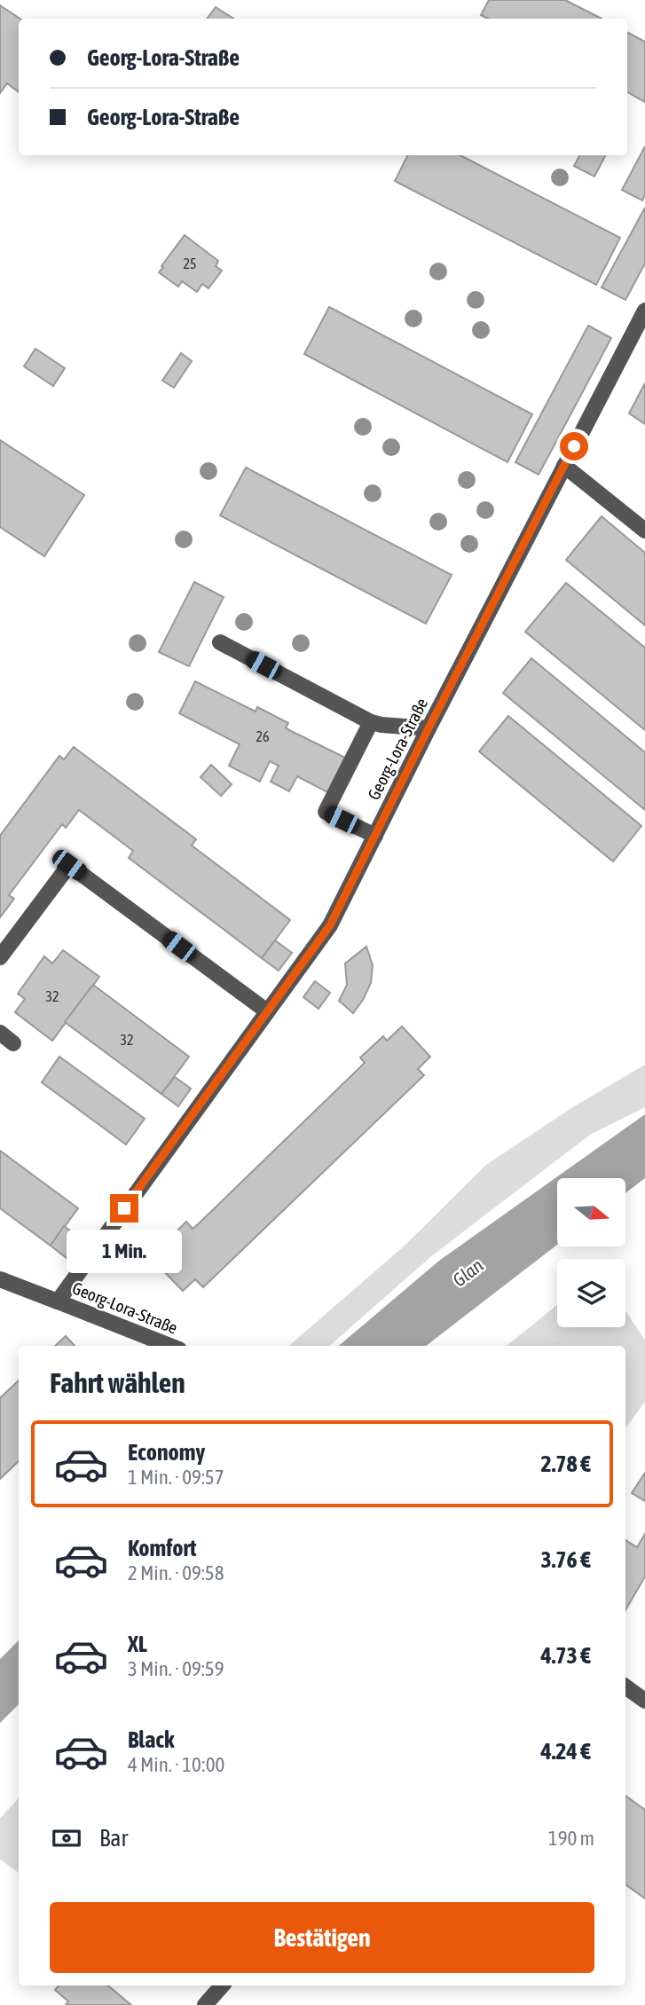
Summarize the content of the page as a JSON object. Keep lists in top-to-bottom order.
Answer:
{
  "streets": {
    "street": ["Georg-Lora-Straße"]
  },
  "water": ["Glan"],
  "house_numbers": [
    "25",
    "26",
    "32",
    "32"
  ],
  "north": "right",
  "page": {
    "banner": ["Georg-Lora-Straße", "Georg-Lora-Straße"],
    "bubble": "1 Min.",
    "heading": "Fahrt wählen",
    "list": [
      {
        "name": "Economy",
        "note": "1 Min. · 09:57",
        "value": "2.78 €"
      },
      {
        "name": "Komfort",
        "note": "2 Min. · 09:58",
        "value": "3.76 €"
      },
      {
        "name": "XL",
        "note": "3 Min. · 09:59",
        "value": "4.73 €"
      },
      {
        "name": "Black",
        "note": "4 Min. · 10:00",
        "value": "4.24 €"
      }
    ],
    "pay": ["Bar", "190 m"],
    "buttons": "Bestätigen"
  }
}
